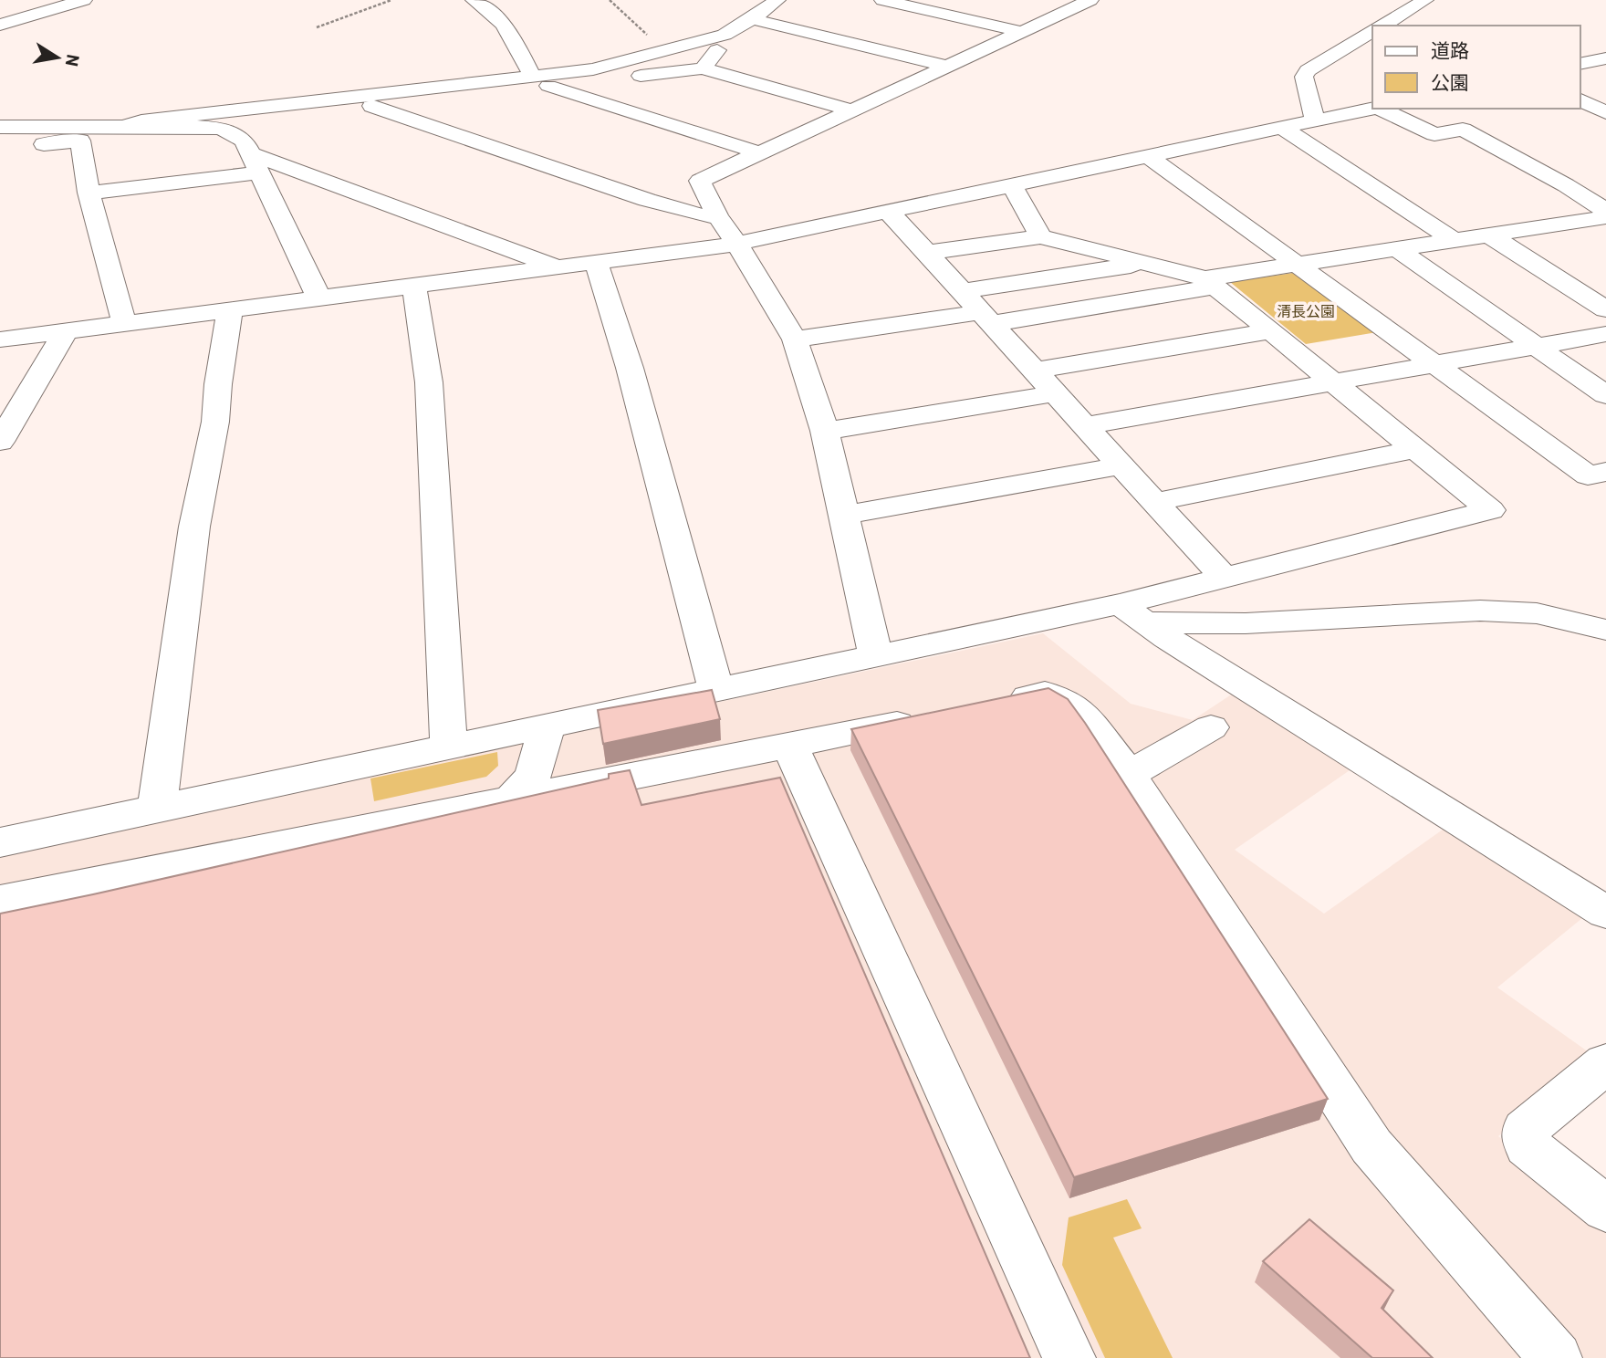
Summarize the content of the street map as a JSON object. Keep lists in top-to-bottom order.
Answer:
{
  "parks": ["清長公園"],
  "legend": ["道路", "公園"],
  "north": "right"
}
